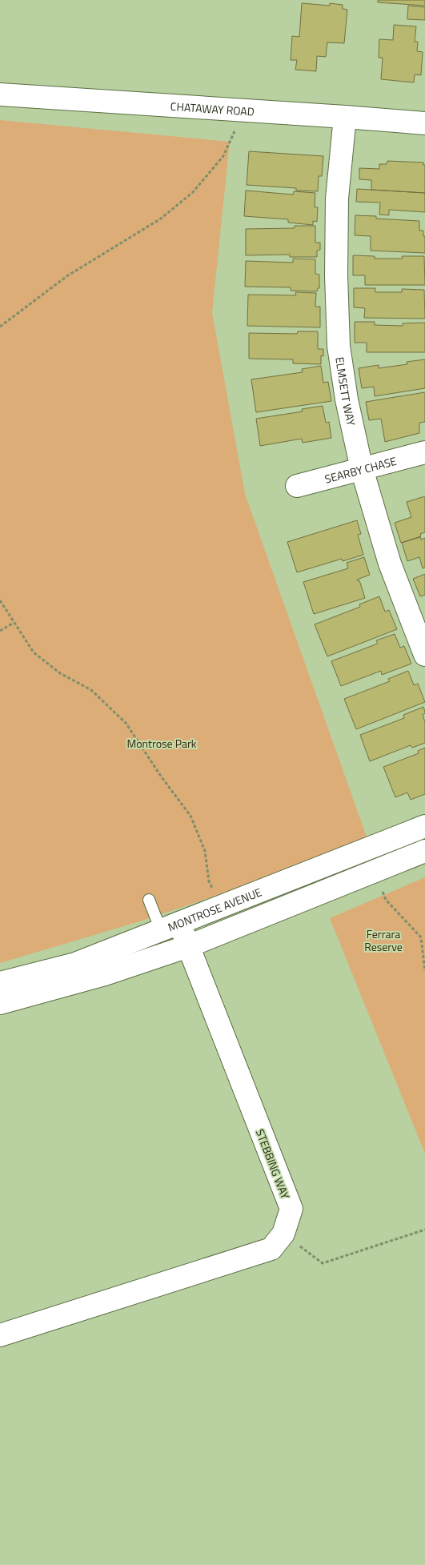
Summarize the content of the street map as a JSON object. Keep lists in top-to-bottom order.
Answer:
{
  "streets": {
    "street": [
      "CHATAWAY ROAD",
      "ELMSETT WAY",
      "SEARBY CHASE",
      "MONTROSE AVENUE",
      "STEBBING WAY"
    ]
  },
  "crossings": [
    ["CHATAWAY ROAD", "ELMSETT WAY"],
    ["ELMSETT WAY", "SEARBY CHASE"],
    ["MONTROSE AVENUE", "STEBBING WAY"]
  ],
  "parks": ["Montrose Park", "Ferrara Reserve"]
}
